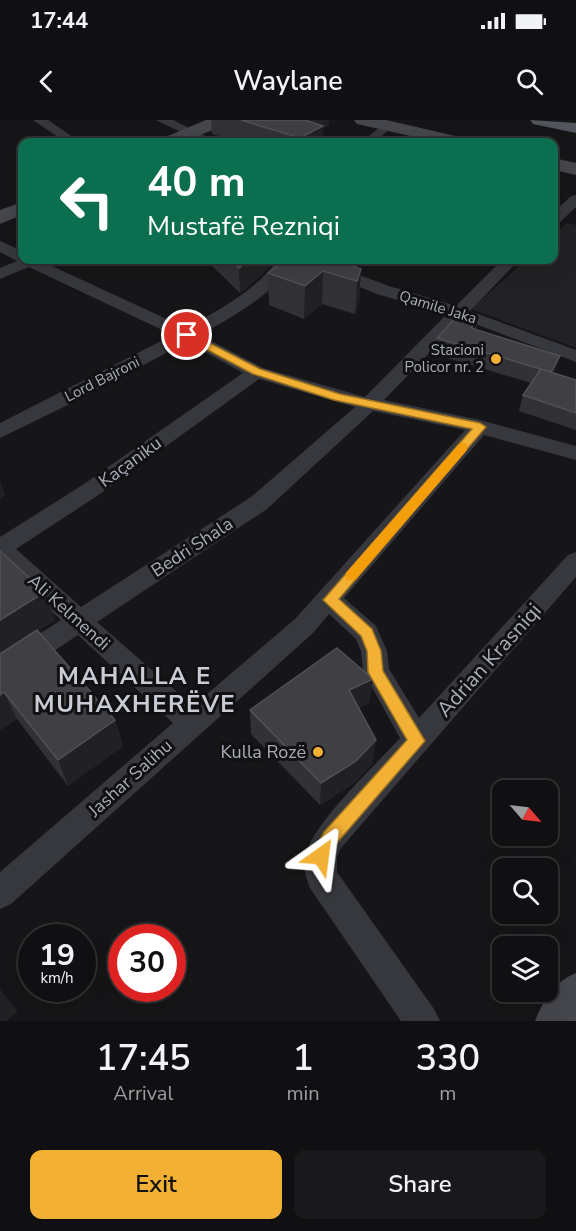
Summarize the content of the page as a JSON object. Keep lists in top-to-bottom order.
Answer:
{
  "streets": {
    "street": [
      "Qamile Jaka",
      "Lord Bajroni",
      "Kaçaniku",
      "Bedri Shala",
      "Ali Kelmendi",
      "Adrian Krasniqi",
      "Jashar Salihu"
    ]
  },
  "crossings": [
    ["Qamile Jaka", "Bedri Shala"],
    ["Kaçaniku", "Ali Kelmendi"],
    ["Bedri Shala", "Ali Kelmendi"],
    ["Ali Kelmendi", "Jashar Salihu"]
  ],
  "districts": ["MAHALLA E MUHAXHERËVE"],
  "places": ["Stacioni Policor nr. 2", "Kulla Rozë"],
  "north": "bottom right",
  "page": {
    "status": "17:44",
    "header": "Waylane",
    "turn": ["40 m", "Mustafë Rezniqi"],
    "speed": "19 km/h",
    "limit": "30",
    "eta": [
      "17:45",
      "Arrival",
      "1",
      "min",
      "330",
      "m"
    ],
    "buttons": ["Exit", "Share"]
  }
}
